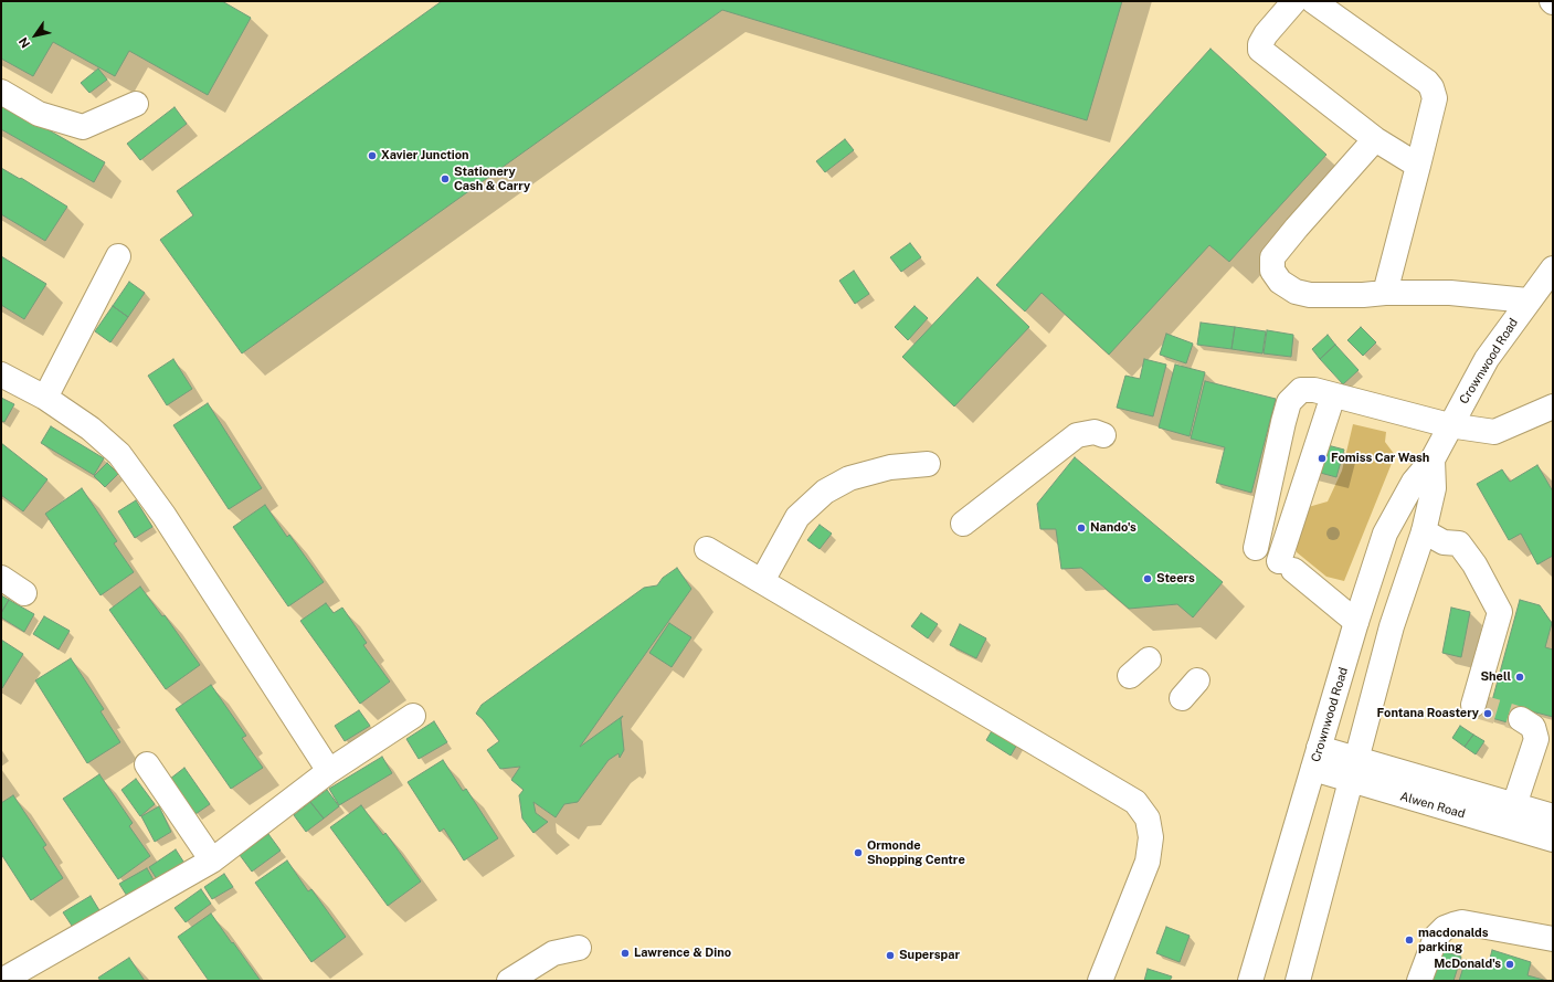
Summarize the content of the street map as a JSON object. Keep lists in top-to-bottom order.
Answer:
{
  "streets": {
    "main road": ["Crownwood Road", "Alwen Road"]
  },
  "crossings": [
    ["Crownwood Road", "Alwen Road"]
  ],
  "places": [
    "Xavier Junction",
    "Stationery Cash & Carry",
    "Fomiss Car Wash",
    "Nando's",
    "Steers",
    "Shell",
    "Fontana Roastery",
    "Ormonde Shopping Centre",
    "macdonalds parking",
    "Lawrence & Dino",
    "Superspar",
    "McDonald's"
  ],
  "north": "bottom left"
}
